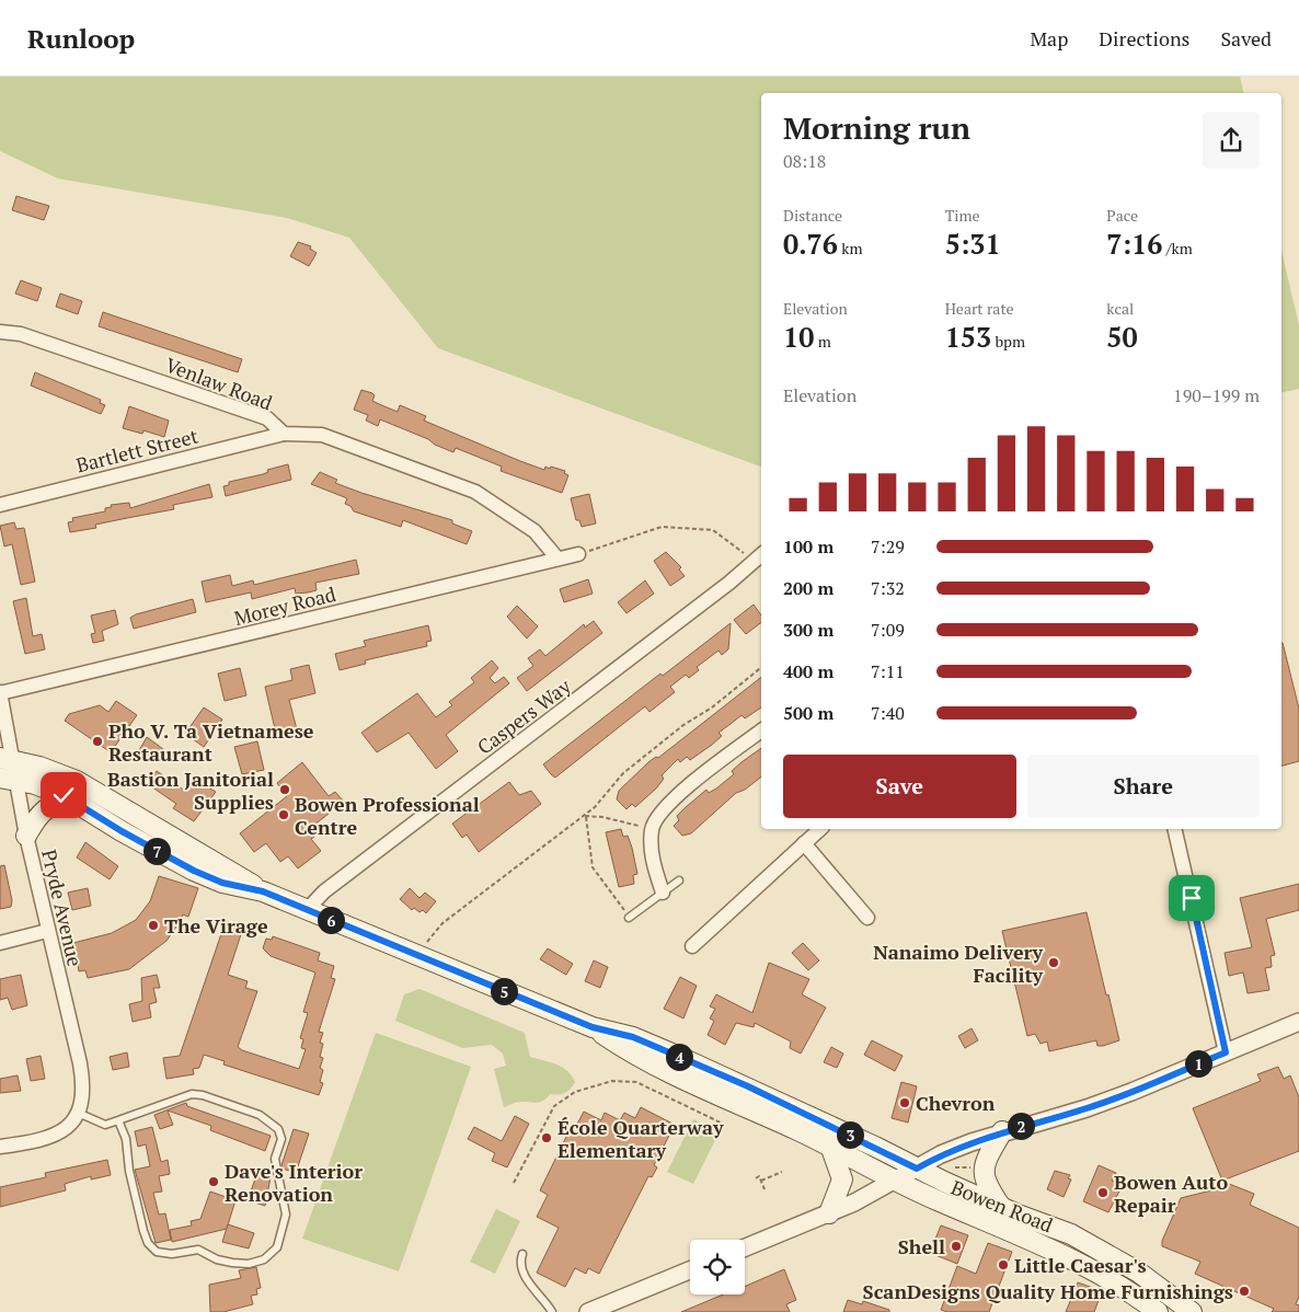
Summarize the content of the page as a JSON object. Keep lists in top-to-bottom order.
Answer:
{
  "streets": {
    "main road": ["Bowen Road"],
    "street": [
      "Venlaw Road",
      "Bartlett Street",
      "Morey Road",
      "Caspers Way",
      "Pryde Avenue"
    ]
  },
  "crossings": [
    ["Venlaw Road", "Bartlett Street"],
    ["Venlaw Road", "Morey Road"],
    ["Morey Road", "Pryde Avenue"],
    ["Caspers Way", "Bowen Road"],
    ["Pryde Avenue", "Bowen Road"]
  ],
  "places": [
    "Pho V. Ta Vietnamese Restaurant",
    "Bastion Janitorial Supplies",
    "Bowen Professional Centre",
    "The Virage",
    "Nanaimo Delivery Facility",
    "Chevron",
    "École Quarterway Elementary",
    "Dave's Interior Renovation",
    "Bowen Auto Repair",
    "Shell",
    "Little Caesar's",
    "ScanDesigns Quality Home Furnishings"
  ],
  "page": {
    "header": "Runloop",
    "nav": ["Map", "Directions", "Saved"],
    "heading": ["Morning run", "08:18"],
    "stats": [
      ["Distance", "0.76 km"],
      ["Time", "5:31"],
      ["Pace", "7:16 /km"],
      ["Elevation", "10 m"],
      ["Heart rate", "153 bpm"],
      ["kcal", "50"]
    ],
    "chart": ["Elevation", "190–199 m"],
    "list": [
      {
        "name": "100 m",
        "note": "7:29"
      },
      {
        "name": "200 m",
        "note": "7:32"
      },
      {
        "name": "300 m",
        "note": "7:09"
      },
      {
        "name": "400 m",
        "note": "7:11"
      },
      {
        "name": "500 m",
        "note": "7:40"
      }
    ],
    "buttons": ["Save", "Share"],
    "pins": [
      "7",
      "6",
      "5",
      "4",
      "1",
      "2",
      "3"
    ]
  }
}
